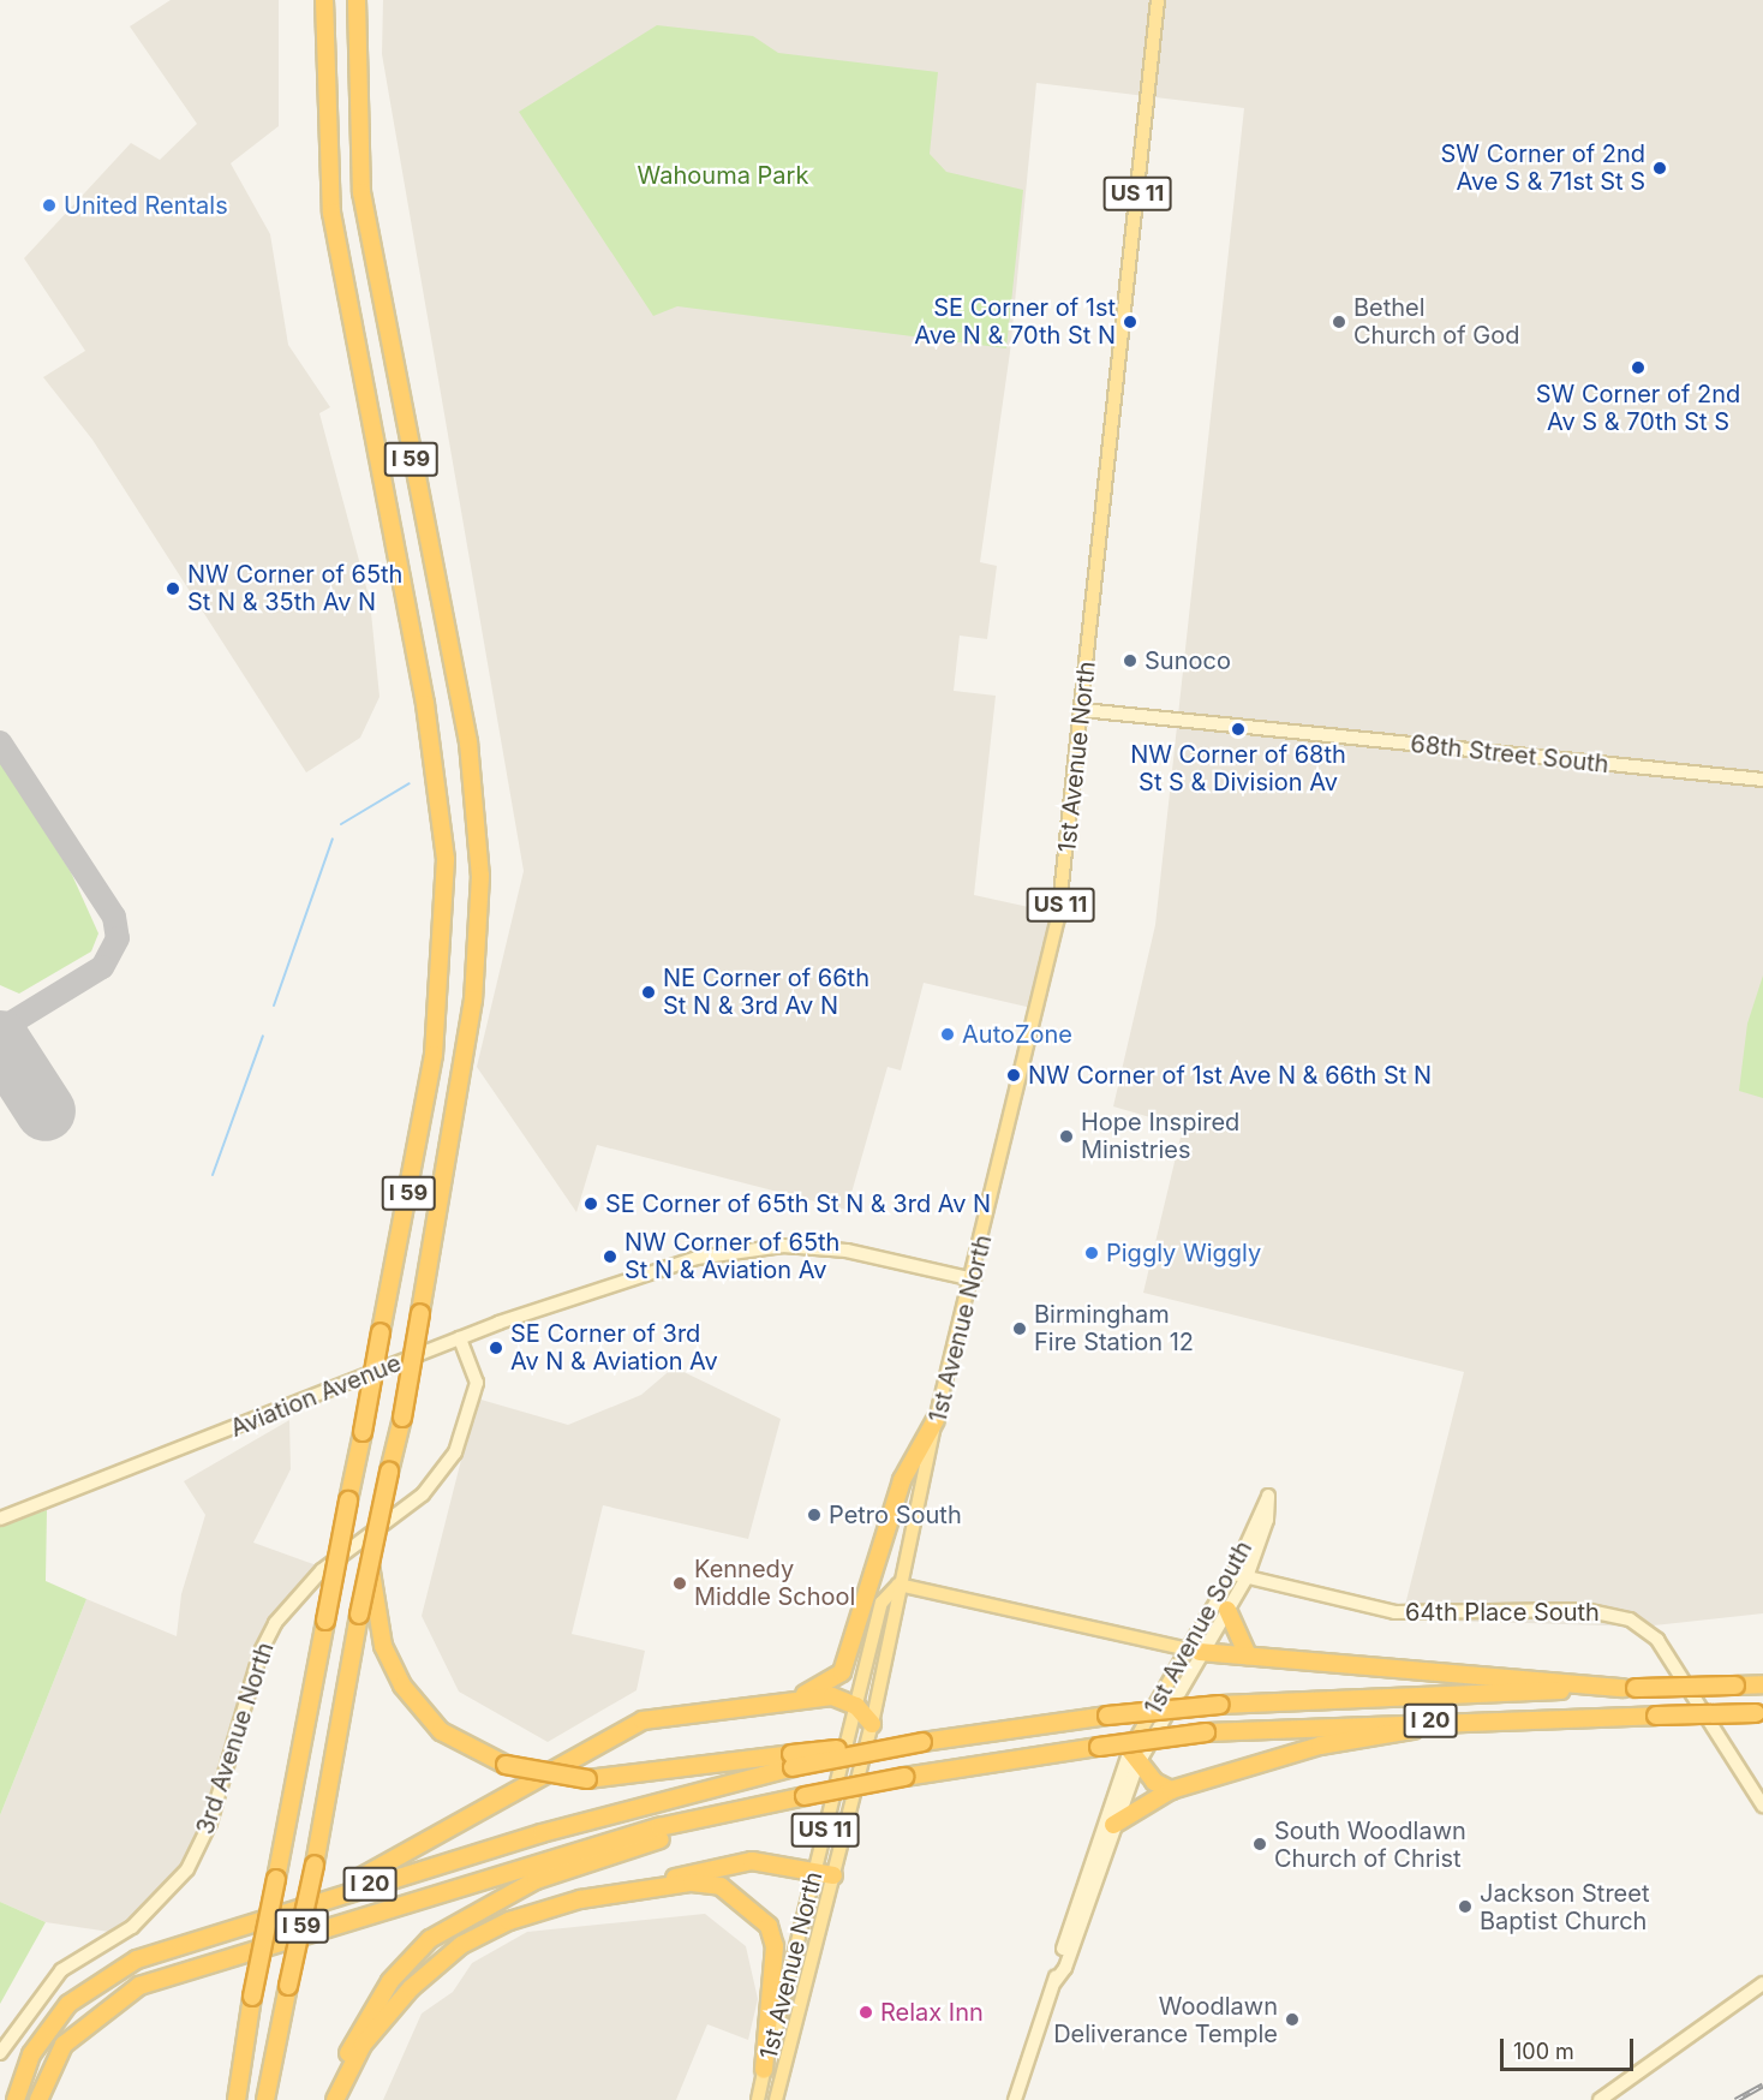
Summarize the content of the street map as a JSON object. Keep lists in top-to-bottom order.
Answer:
{
  "streets": {
    "highway": ["I 59", "I 20"],
    "main road": ["US 11", "1st Avenue North", "1st Avenue South"],
    "street": [
      "68th Street South",
      "Aviation Avenue",
      "64th Place South",
      "3rd Avenue North"
    ]
  },
  "crossings": [
    ["68th Street South", "1st Avenue North"],
    ["1st Avenue North", "Aviation Avenue"],
    ["Aviation Avenue", "3rd Avenue North"],
    ["64th Place South", "1st Avenue South"]
  ],
  "parks": ["Wahouma Park"],
  "places": [
    "SW Corner of 2nd Ave S & 71st St S",
    "United Rentals",
    "SE Corner of 1st Ave N & 70th St N",
    "Bethel Church of God",
    "SW Corner of 2nd Av S & 70th St S",
    "NW Corner of 65th St N & 35th Av N",
    "Sunoco",
    "NW Corner of 68th St S & Division Av",
    "NE Corner of 66th St N & 3rd Av N",
    "AutoZone",
    "NW Corner of 1st Ave N & 66th St N",
    "Hope Inspired Ministries",
    "SE Corner of 65th St N & 3rd Av N",
    "Piggly Wiggly",
    "NW Corner of 65th St N & Aviation Av",
    "Birmingham Fire Station 12",
    "SE Corner of 3rd Av N & Aviation Av",
    "Petro South",
    "Kennedy Middle School",
    "South Woodlawn Church of Christ",
    "Jackson Street Baptist Church",
    "Relax Inn",
    "Woodlawn Deliverance Temple"
  ],
  "scale_bar": "100 m"
}
